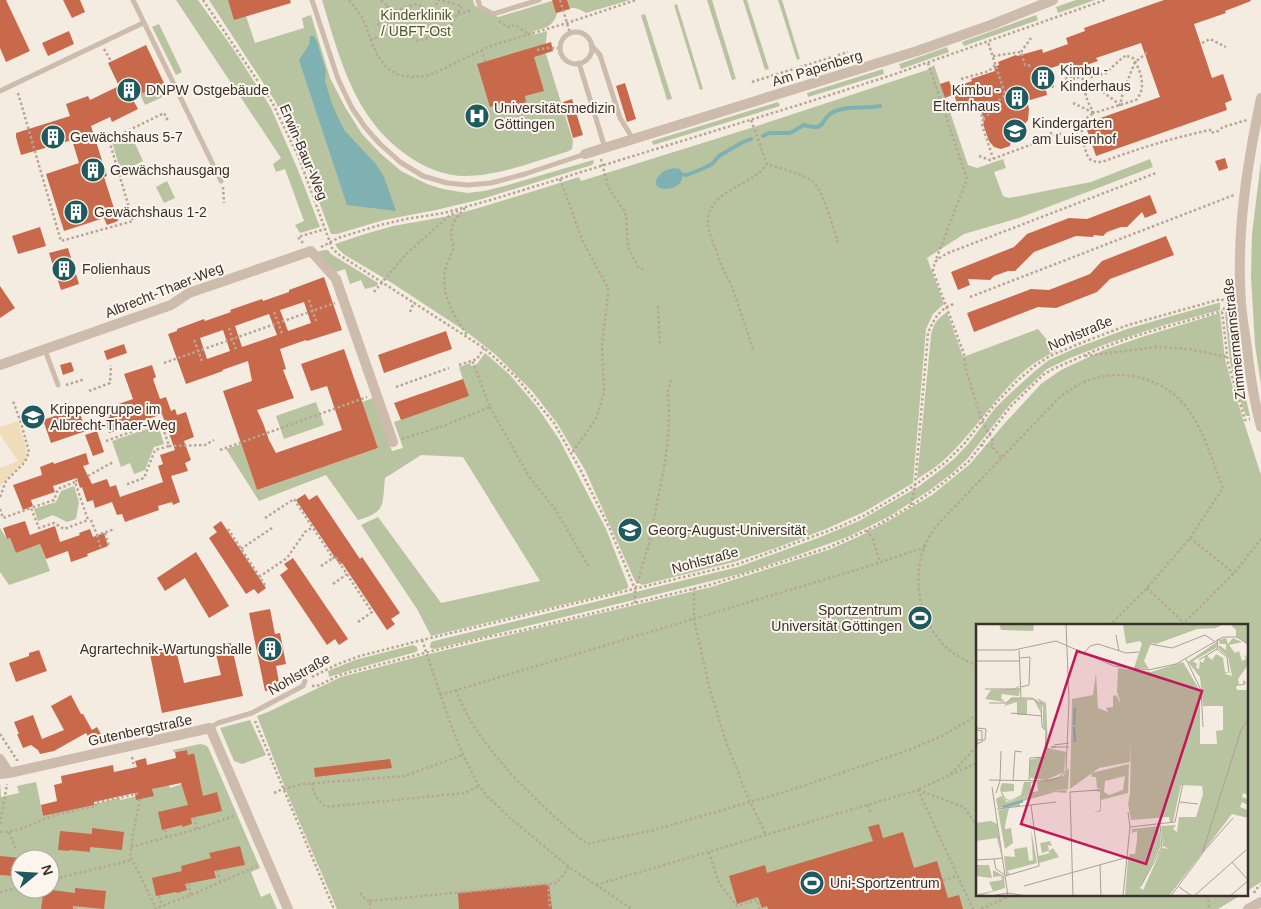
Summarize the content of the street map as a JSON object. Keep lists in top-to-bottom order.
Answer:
{
  "streets": {
    "street": [
      "Am Papenberg",
      "Albrecht-Thaer-Weg",
      "Zimmermannstraße",
      "Gutenbergstraße"
    ],
    "lane": ["Nohlstraße"],
    "path": ["Erwin-Baur-Weg"]
  },
  "crossings": [
    ["Nohlstraße", "Zimmermannstraße"],
    ["Nohlstraße", "Gutenbergstraße"]
  ],
  "parks": ["Kinderklinik / UBFT-Ost"],
  "places": {
    "building": [
      "Kimbu - Kinderhaus",
      "DNPW Ostgebäude",
      "Kimbu - Elternhaus",
      "Gewächshaus 5-7",
      "Gewächshausgang",
      "Gewächshaus 1-2",
      "Folienhaus",
      "Agrartechnik-Wartungshalle"
    ],
    "hospital": ["Universitätsmedizin Göttingen"],
    "school or university": ["Kindergarten am Luisenhof", "Krippengruppe im Albrecht-Thaer-Weg", "Georg-August-Universität"],
    "sports": ["Sportzentrum Universität Göttingen", "Uni-Sportzentrum"]
  },
  "north": "right"
}
